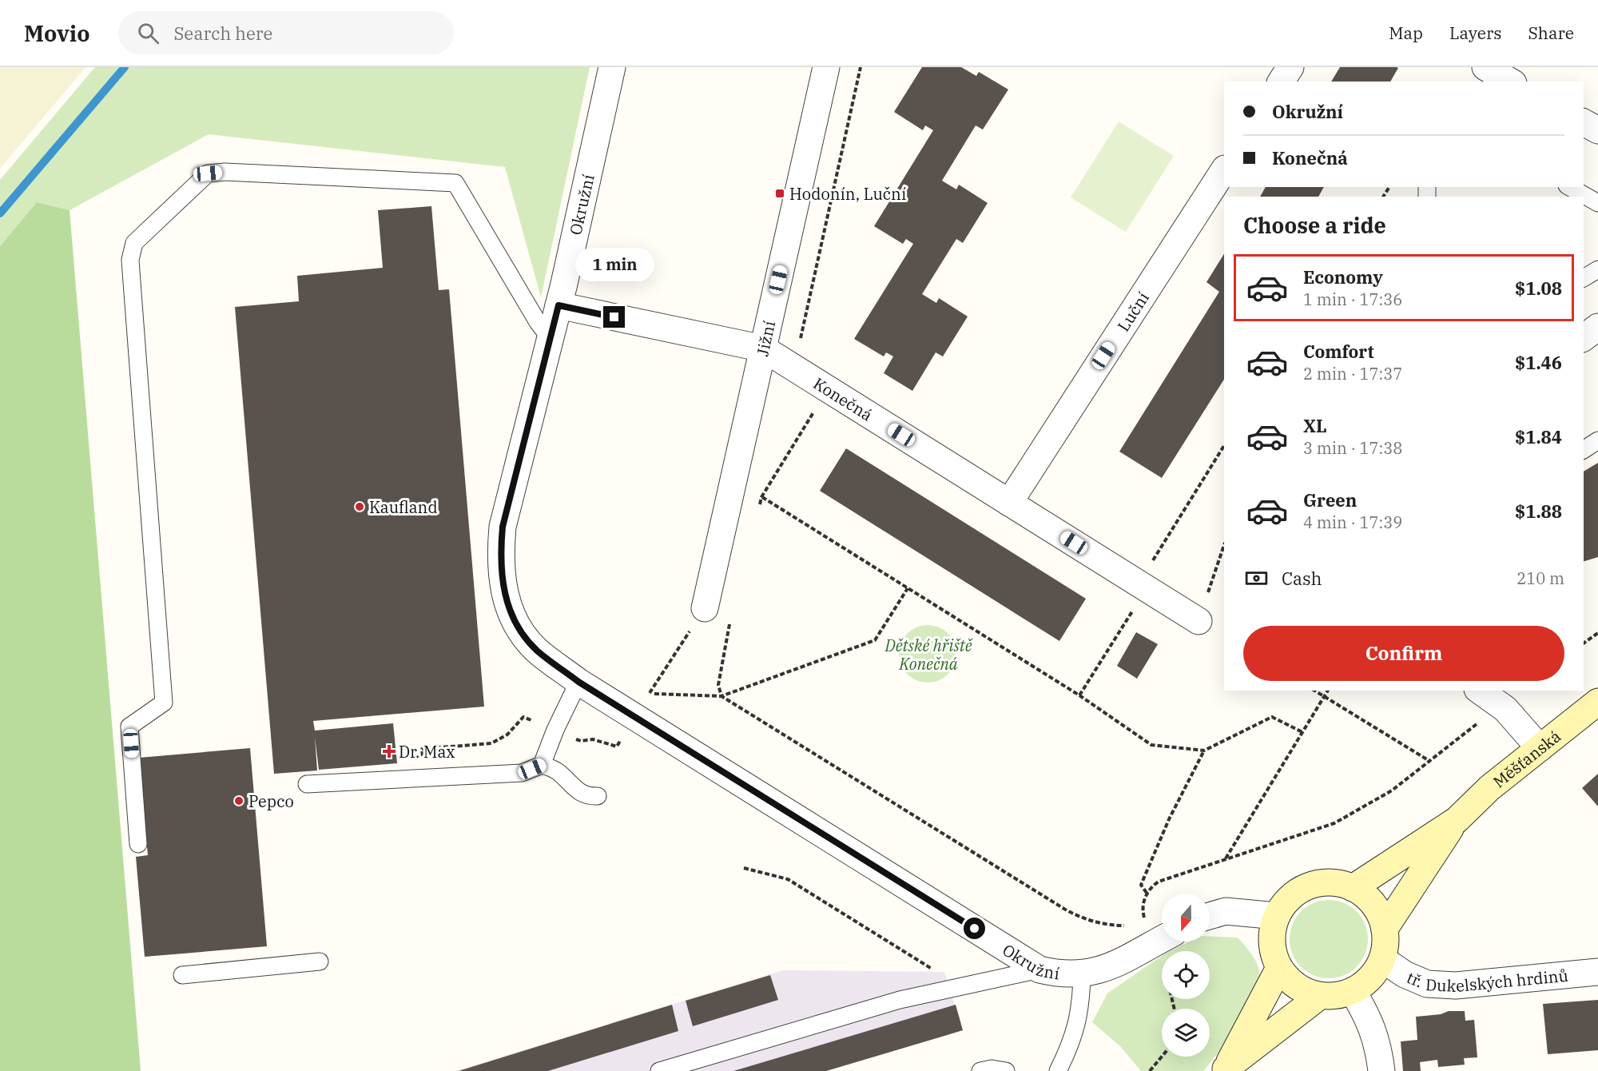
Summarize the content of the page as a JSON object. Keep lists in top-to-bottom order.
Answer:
{
  "streets": {
    "main road": ["Měšťanská"],
    "street": [
      "Okružní",
      "Luční",
      "Jižní",
      "Konečná",
      "tř. Dukelských hrdinů"
    ]
  },
  "crossings": [
    ["Okružní", "Konečná"],
    ["Luční", "Konečná"],
    ["Jižní", "Konečná"],
    ["Měšťanská", "tř. Dukelských hrdinů"]
  ],
  "parks": ["Dětské hřiště Konečná"],
  "places": {
    "transit": ["Hodonín, Luční"],
    "other": ["Kaufland", "Pepco"],
    "health": ["Dr. Max"]
  },
  "north": "bottom",
  "page": {
    "header": "Movio",
    "search": "Search here",
    "nav": ["Map", "Layers", "Share"],
    "banner": ["Okružní", "Konečná"],
    "heading": "Choose a ride",
    "bubble": "1 min",
    "list": [
      {
        "name": "Economy",
        "note": "1 min · 17:36",
        "value": "$1.08"
      },
      {
        "name": "Comfort",
        "note": "2 min · 17:37",
        "value": "$1.46"
      },
      {
        "name": "XL",
        "note": "3 min · 17:38",
        "value": "$1.84"
      },
      {
        "name": "Green",
        "note": "4 min · 17:39",
        "value": "$1.88"
      }
    ],
    "pay": ["Cash", "210 m"],
    "buttons": "Confirm"
  }
}
